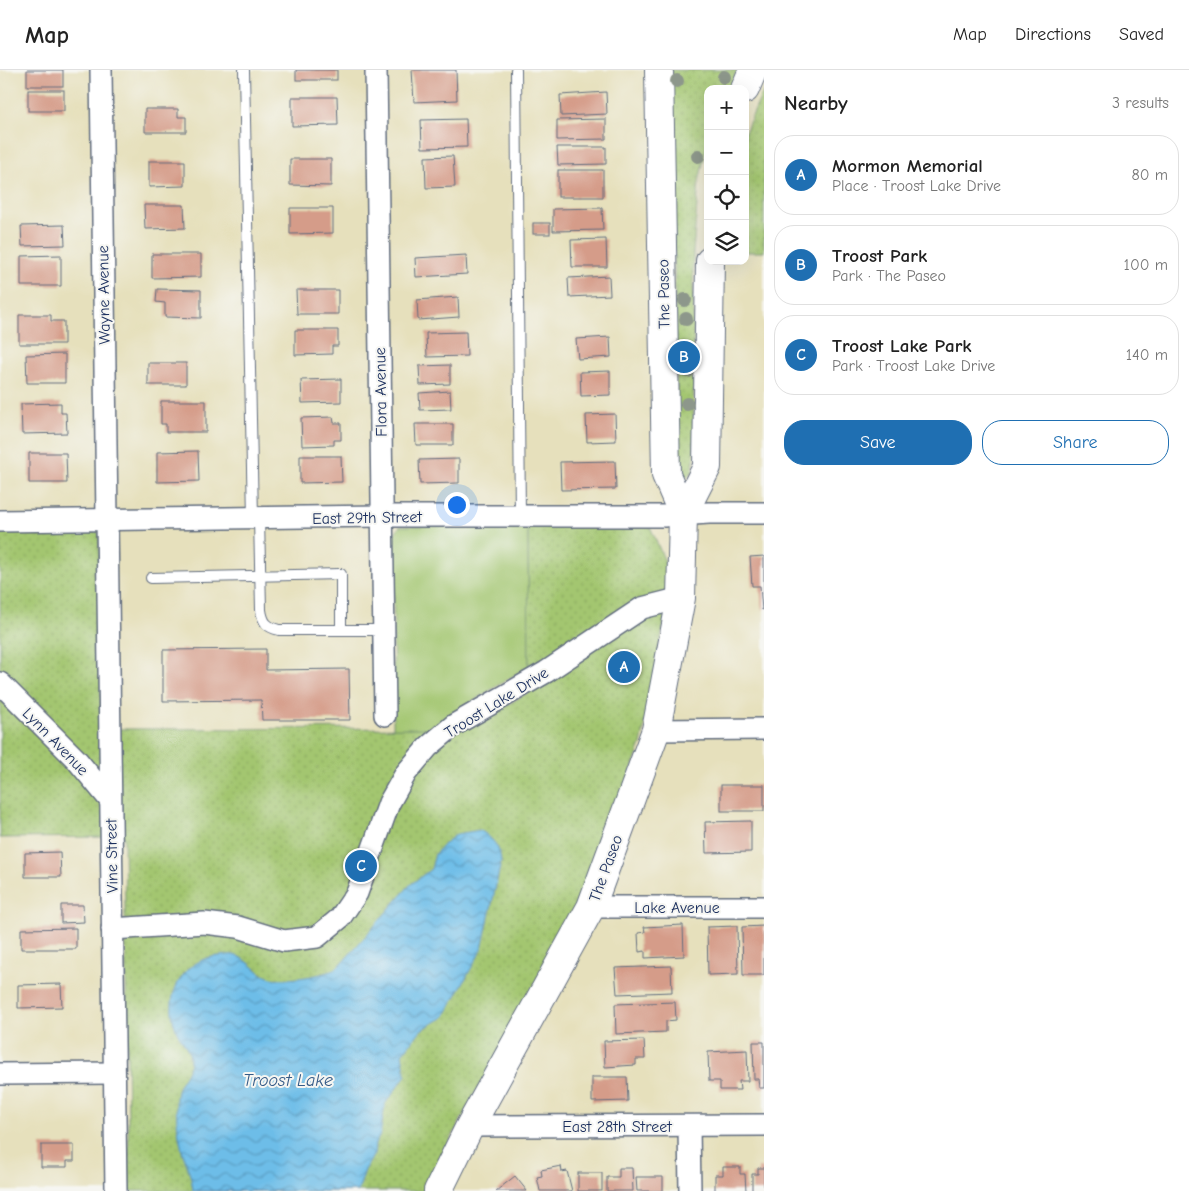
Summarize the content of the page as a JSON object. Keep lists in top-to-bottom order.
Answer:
{
  "streets": {
    "main road": ["The Paseo"],
    "street": [
      "Wayne Avenue",
      "Flora Avenue",
      "East 29th Street",
      "Troost Lake Drive",
      "Lynn Avenue",
      "Vine Street",
      "Lake Avenue",
      "East 28th Street"
    ]
  },
  "crossings": [
    ["The Paseo", "East 29th Street"],
    ["The Paseo", "Troost Lake Drive"],
    ["The Paseo", "Lake Avenue"],
    ["The Paseo", "East 28th Street"],
    ["Wayne Avenue", "East 29th Street"],
    ["Wayne Avenue", "Vine Street"],
    ["Flora Avenue", "East 29th Street"],
    ["East 29th Street", "Vine Street"],
    ["Troost Lake Drive", "Vine Street"],
    ["Lynn Avenue", "Vine Street"]
  ],
  "water": ["Troost Lake"],
  "page": {
    "header": "Map",
    "nav": ["Map", "Directions", "Saved"],
    "heading": ["Nearby", "3 results"],
    "map_buttons": ["+", "−"],
    "list": [
      {
        "mark": "A",
        "name": "Mormon Memorial",
        "note": "Place · Troost Lake Drive",
        "value": "80 m"
      },
      {
        "mark": "B",
        "name": "Troost Park",
        "note": "Park · The Paseo",
        "value": "100 m"
      },
      {
        "mark": "C",
        "name": "Troost Lake Park",
        "note": "Park · Troost Lake Drive",
        "value": "140 m"
      }
    ],
    "pins": ["B", "A", "C"],
    "buttons": ["Save", "Share"]
  }
}
